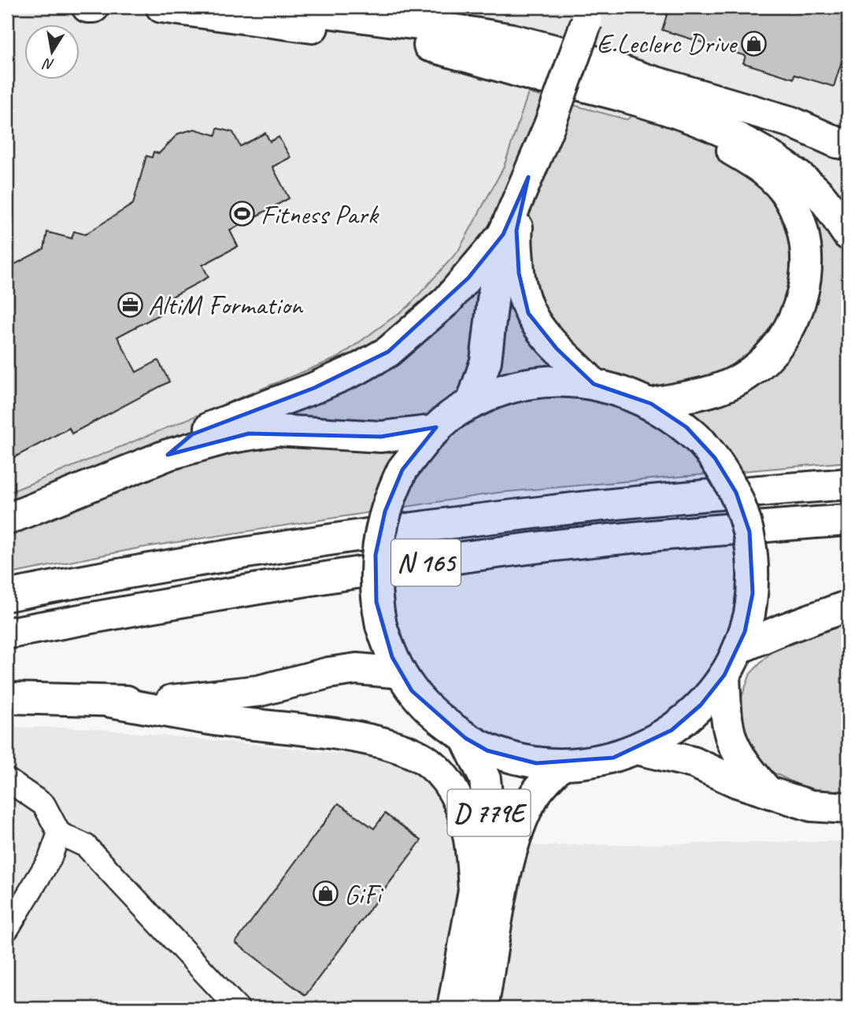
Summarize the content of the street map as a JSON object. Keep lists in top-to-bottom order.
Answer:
{
  "streets": {
    "main road": ["N 165", "D 779E"]
  },
  "places": {
    "shop": ["E.Leclerc Drive", "GiFi"],
    "sports": ["Fitness Park"],
    "office": ["AltiM Formation"]
  },
  "north": "bottom"
}
